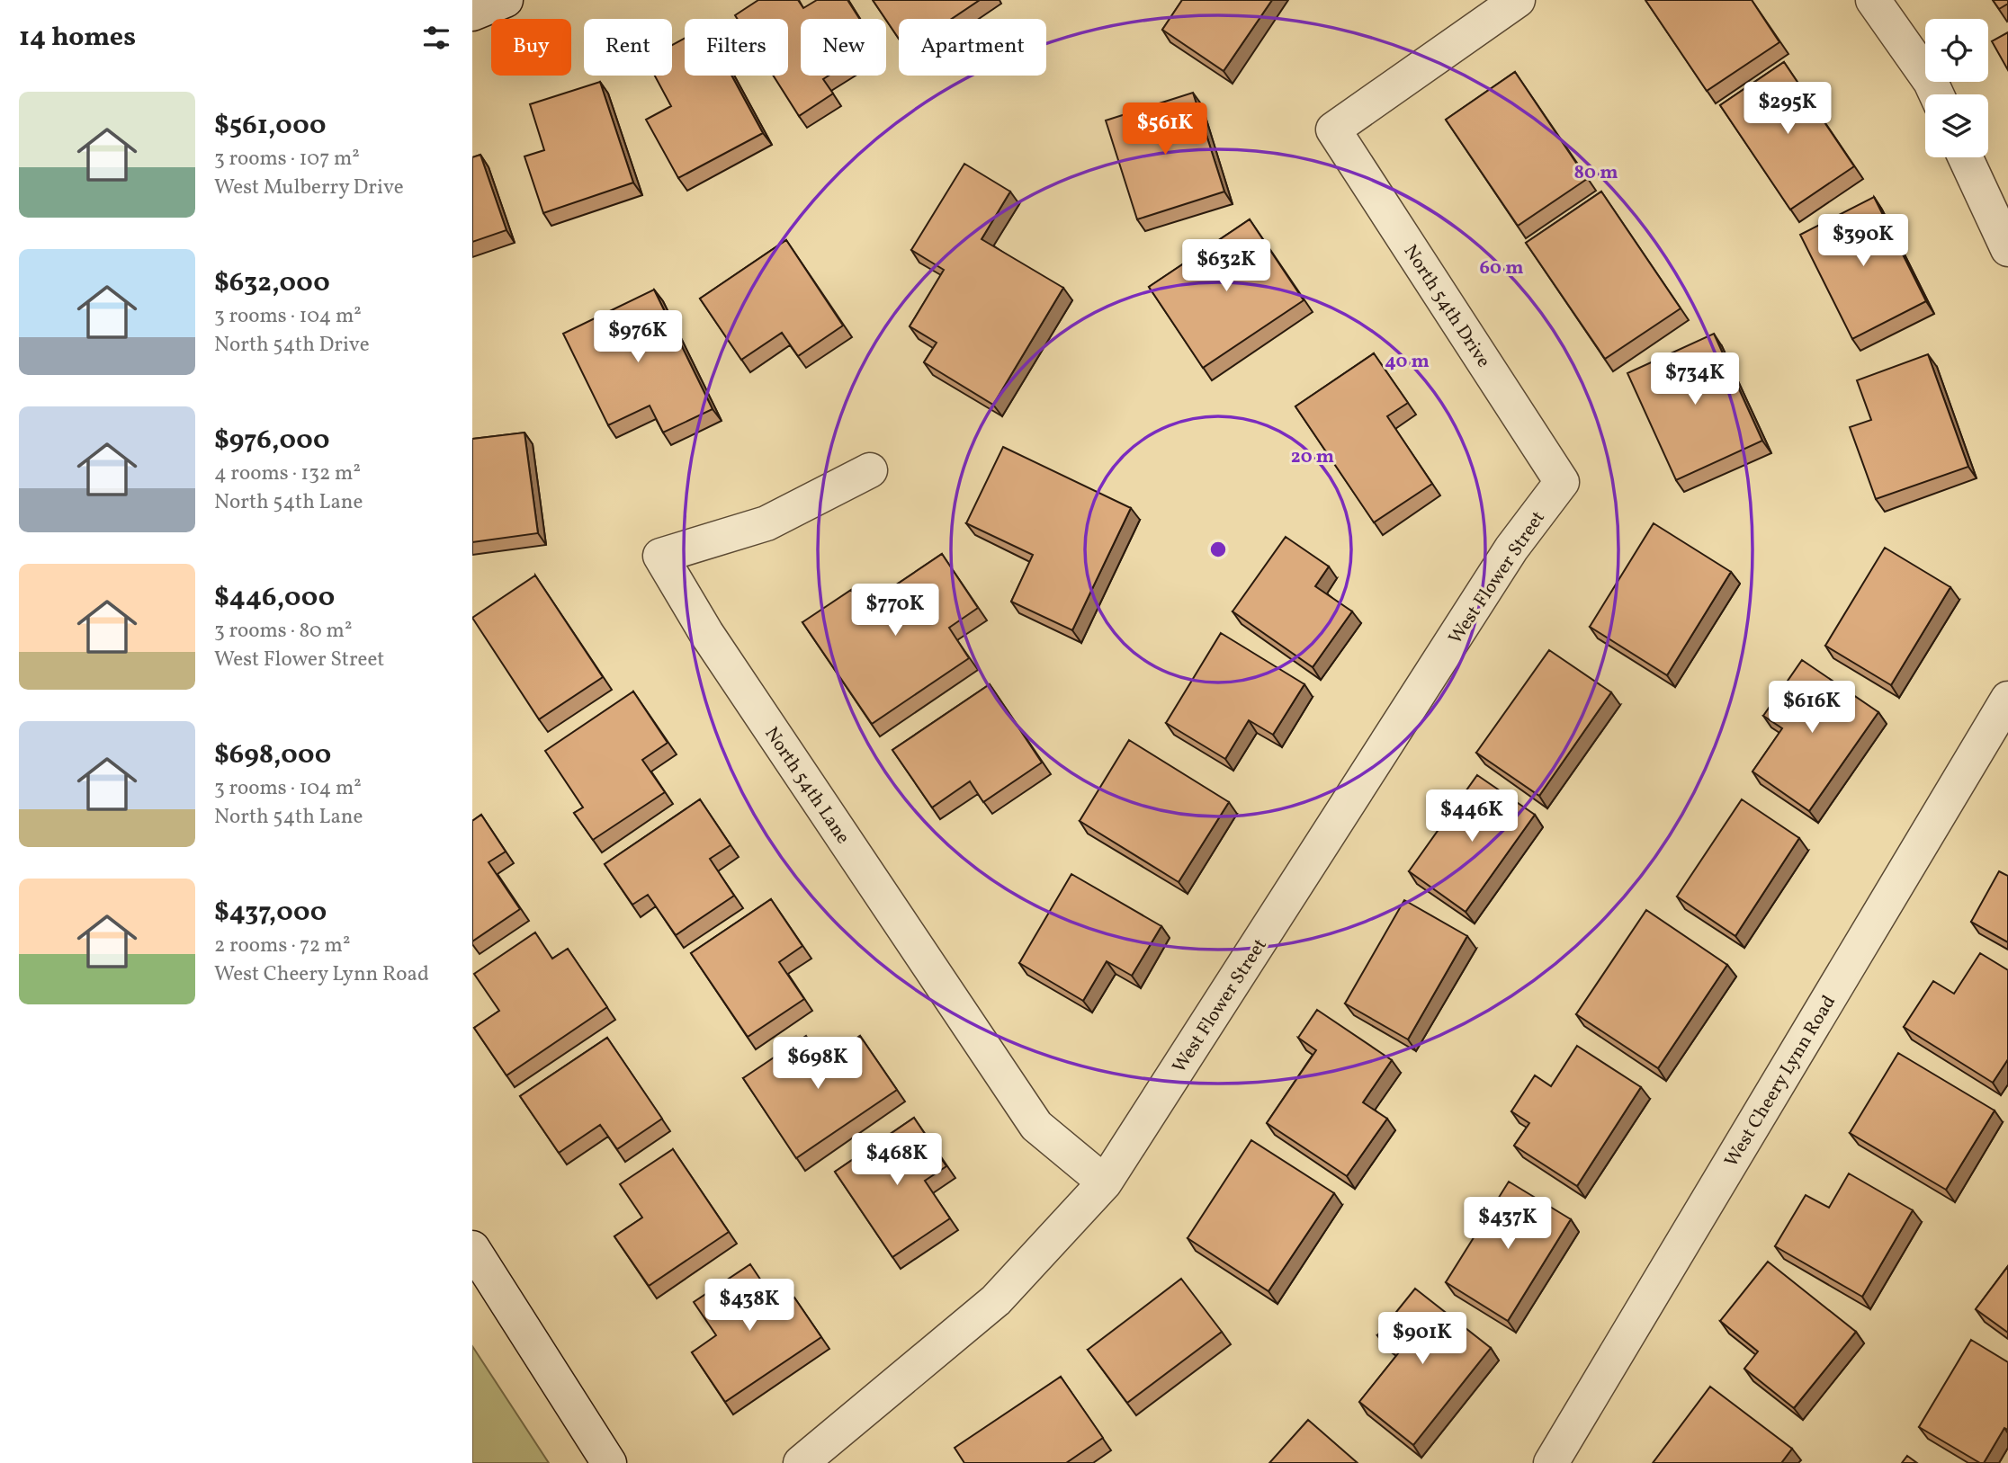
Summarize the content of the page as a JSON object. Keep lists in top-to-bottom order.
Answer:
{
  "streets": {
    "street": [
      "North 54th Drive",
      "West Flower Street",
      "North 54th Lane",
      "West Cheery Lynn Road"
    ]
  },
  "crossings": [
    ["North 54th Drive", "West Flower Street"],
    ["West Flower Street", "North 54th Lane"]
  ],
  "page": {
    "heading": "14 homes",
    "chip": [
      "Buy",
      "Rent",
      "Filters",
      "New",
      "Apartment"
    ],
    "list": [
      {
        "name": "$561,000",
        "note": "3 rooms · 107 m² · West Mulberry Drive"
      },
      {
        "name": "$632,000",
        "note": "3 rooms · 104 m² · North 54th Drive"
      },
      {
        "name": "$976,000",
        "note": "4 rooms · 132 m² · North 54th Lane"
      },
      {
        "name": "$446,000",
        "note": "3 rooms · 80 m² · West Flower Street"
      },
      {
        "name": "$698,000",
        "note": "3 rooms · 104 m² · North 54th Lane"
      },
      {
        "name": "$437,000",
        "note": "2 rooms · 72 m² · West Cheery Lynn Road"
      }
    ],
    "price": [
      "$295K",
      "$561K",
      "$390K",
      "$632K",
      "$976K",
      "$734K",
      "$770K",
      "$616K",
      "$446K",
      "$698K",
      "$468K",
      "$437K",
      "$438K",
      "$901K"
    ]
  },
  "rings": [
    "80 m",
    "60 m",
    "40 m",
    "20 m"
  ]
}
